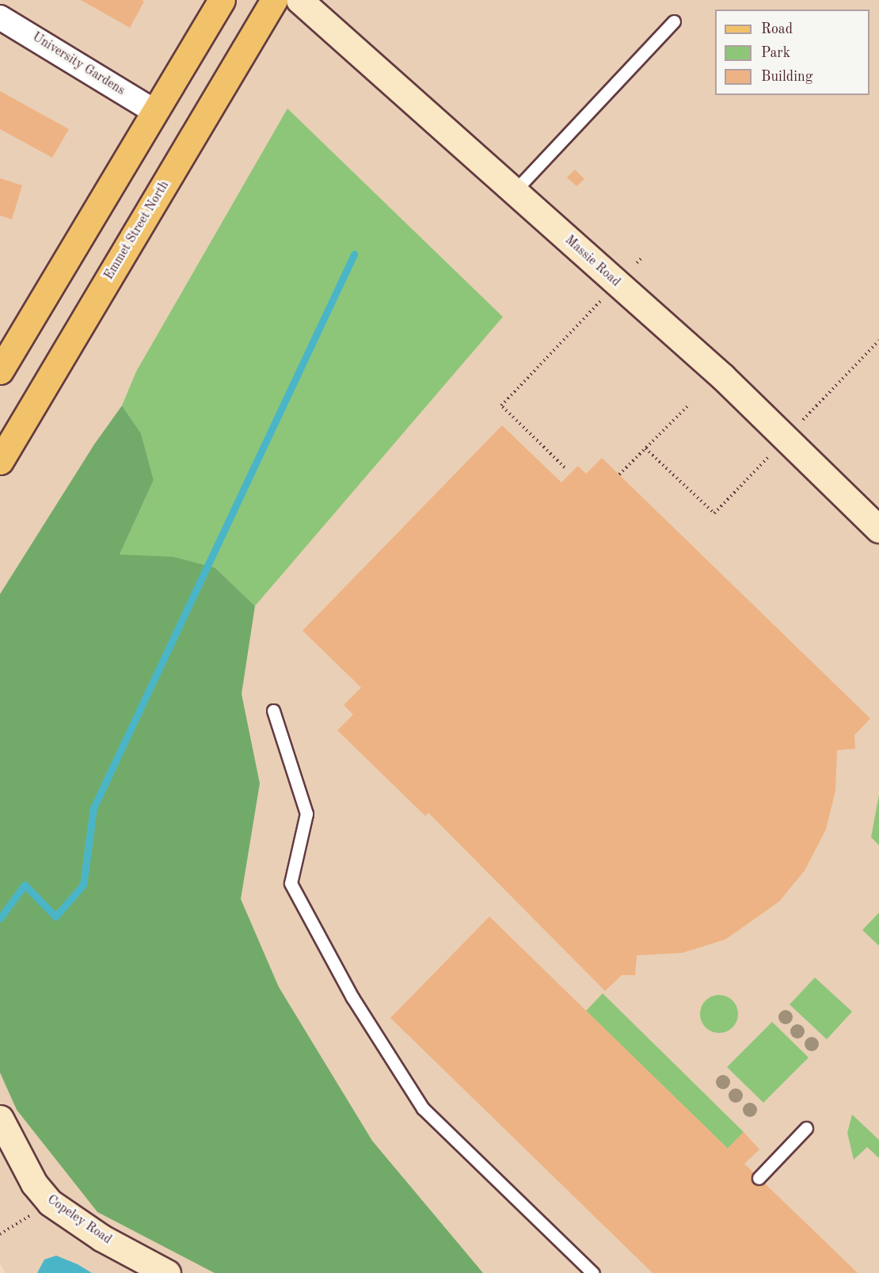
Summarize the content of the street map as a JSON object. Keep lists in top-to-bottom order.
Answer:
{
  "streets": {
    "main road": ["Emmet Street North"],
    "street": ["University Gardens", "Massie Road", "Copeley Road"]
  },
  "legend": ["Road", "Park", "Building"]
}
